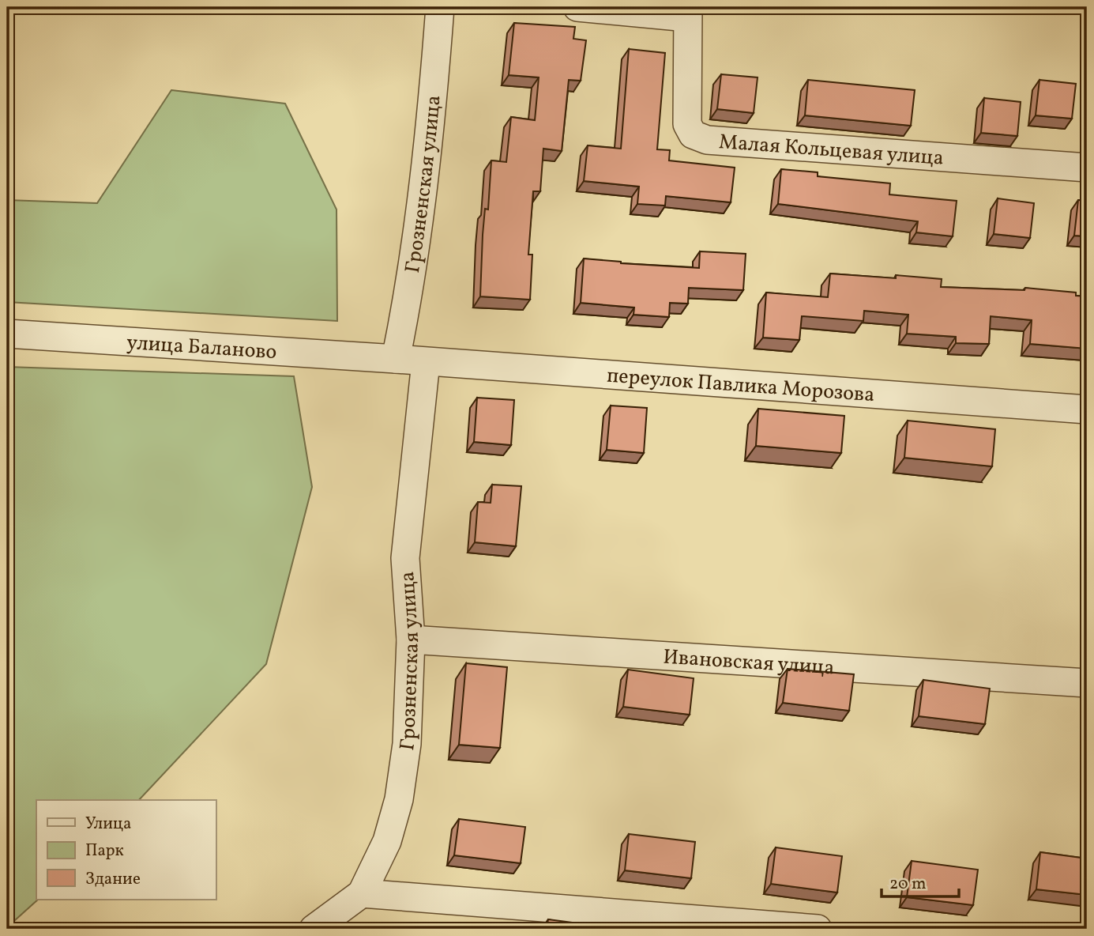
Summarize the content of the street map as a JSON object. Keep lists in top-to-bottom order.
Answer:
{
  "streets": {
    "street": [
      "Малая Кольцевая улица",
      "Грозненская улица",
      "улица Баланово",
      "переулок Павлика Морозова",
      "Ивановская улица"
    ]
  },
  "crossings": [
    ["Грозненская улица", "улица Баланово"],
    ["Грозненская улица", "переулок Павлика Морозова"],
    ["Грозненская улица", "Ивановская улица"],
    ["улица Баланово", "переулок Павлика Морозова"]
  ],
  "legend": ["Улица", "Парк", "Здание"],
  "scale_bar": "20 m"
}
